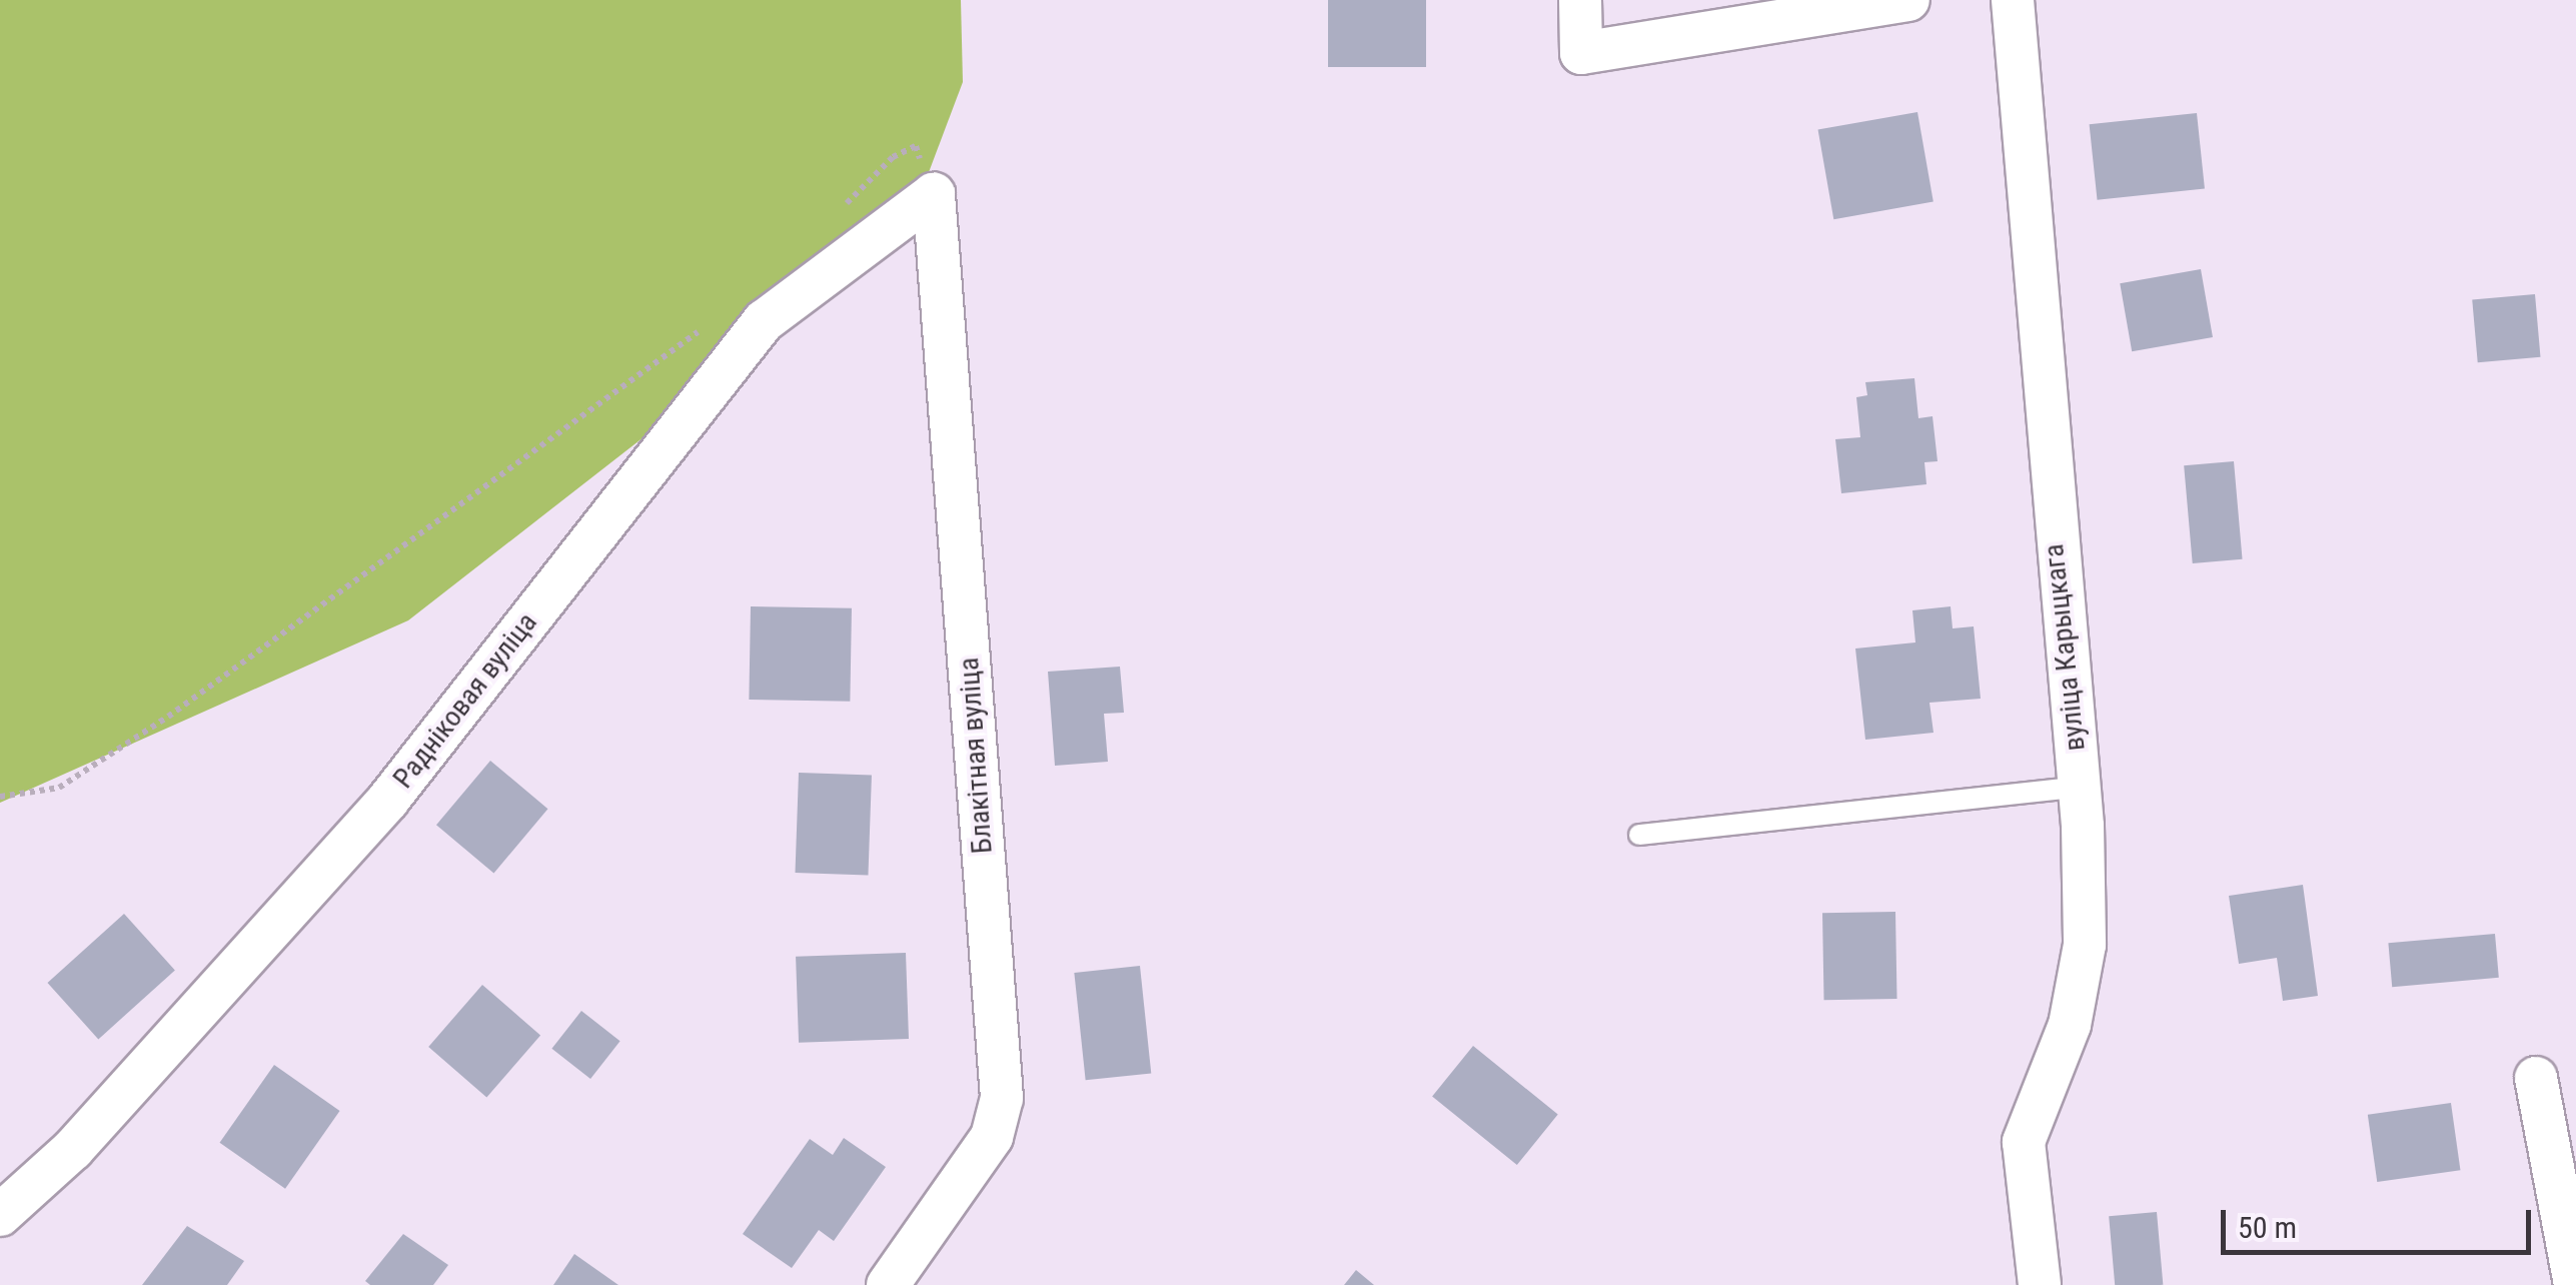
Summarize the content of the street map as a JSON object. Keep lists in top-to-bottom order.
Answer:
{
  "streets": {
    "street": ["вуліца Карыцкага", "Радніковая вуліца", "Блакітная вуліца"]
  },
  "crossings": [
    ["Радніковая вуліца", "Блакітная вуліца"]
  ],
  "scale_bar": "50 m"
}
